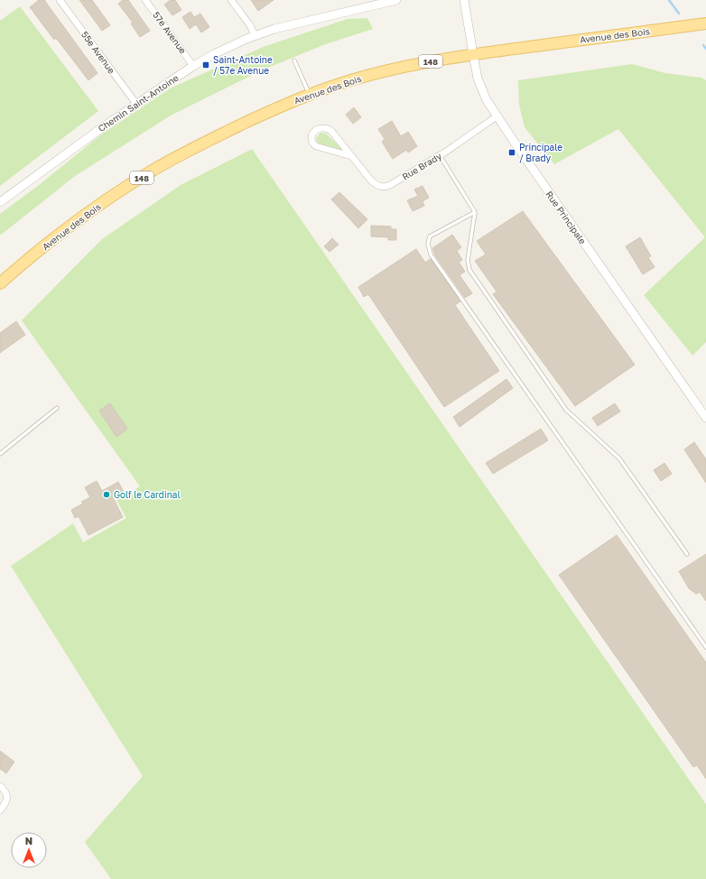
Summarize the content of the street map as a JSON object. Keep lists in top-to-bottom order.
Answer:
{
  "streets": {
    "main road": ["Avenue des Bois", "148"],
    "street": [
      "57e Avenue",
      "55e Avenue",
      "Chemin Saint-Antoine",
      "Rue Brady",
      "Rue Principale"
    ]
  },
  "crossings": [
    ["57e Avenue", "Chemin Saint-Antoine"],
    ["Avenue des Bois", "Rue Principale"],
    ["55e Avenue", "Chemin Saint-Antoine"],
    ["Rue Brady", "Rue Principale"]
  ],
  "places": {
    "transit": ["Saint-Antoine / 57e Avenue", "Principale / Brady"],
    "other": ["Golf le Cardinal"]
  },
  "north": "top"
}
